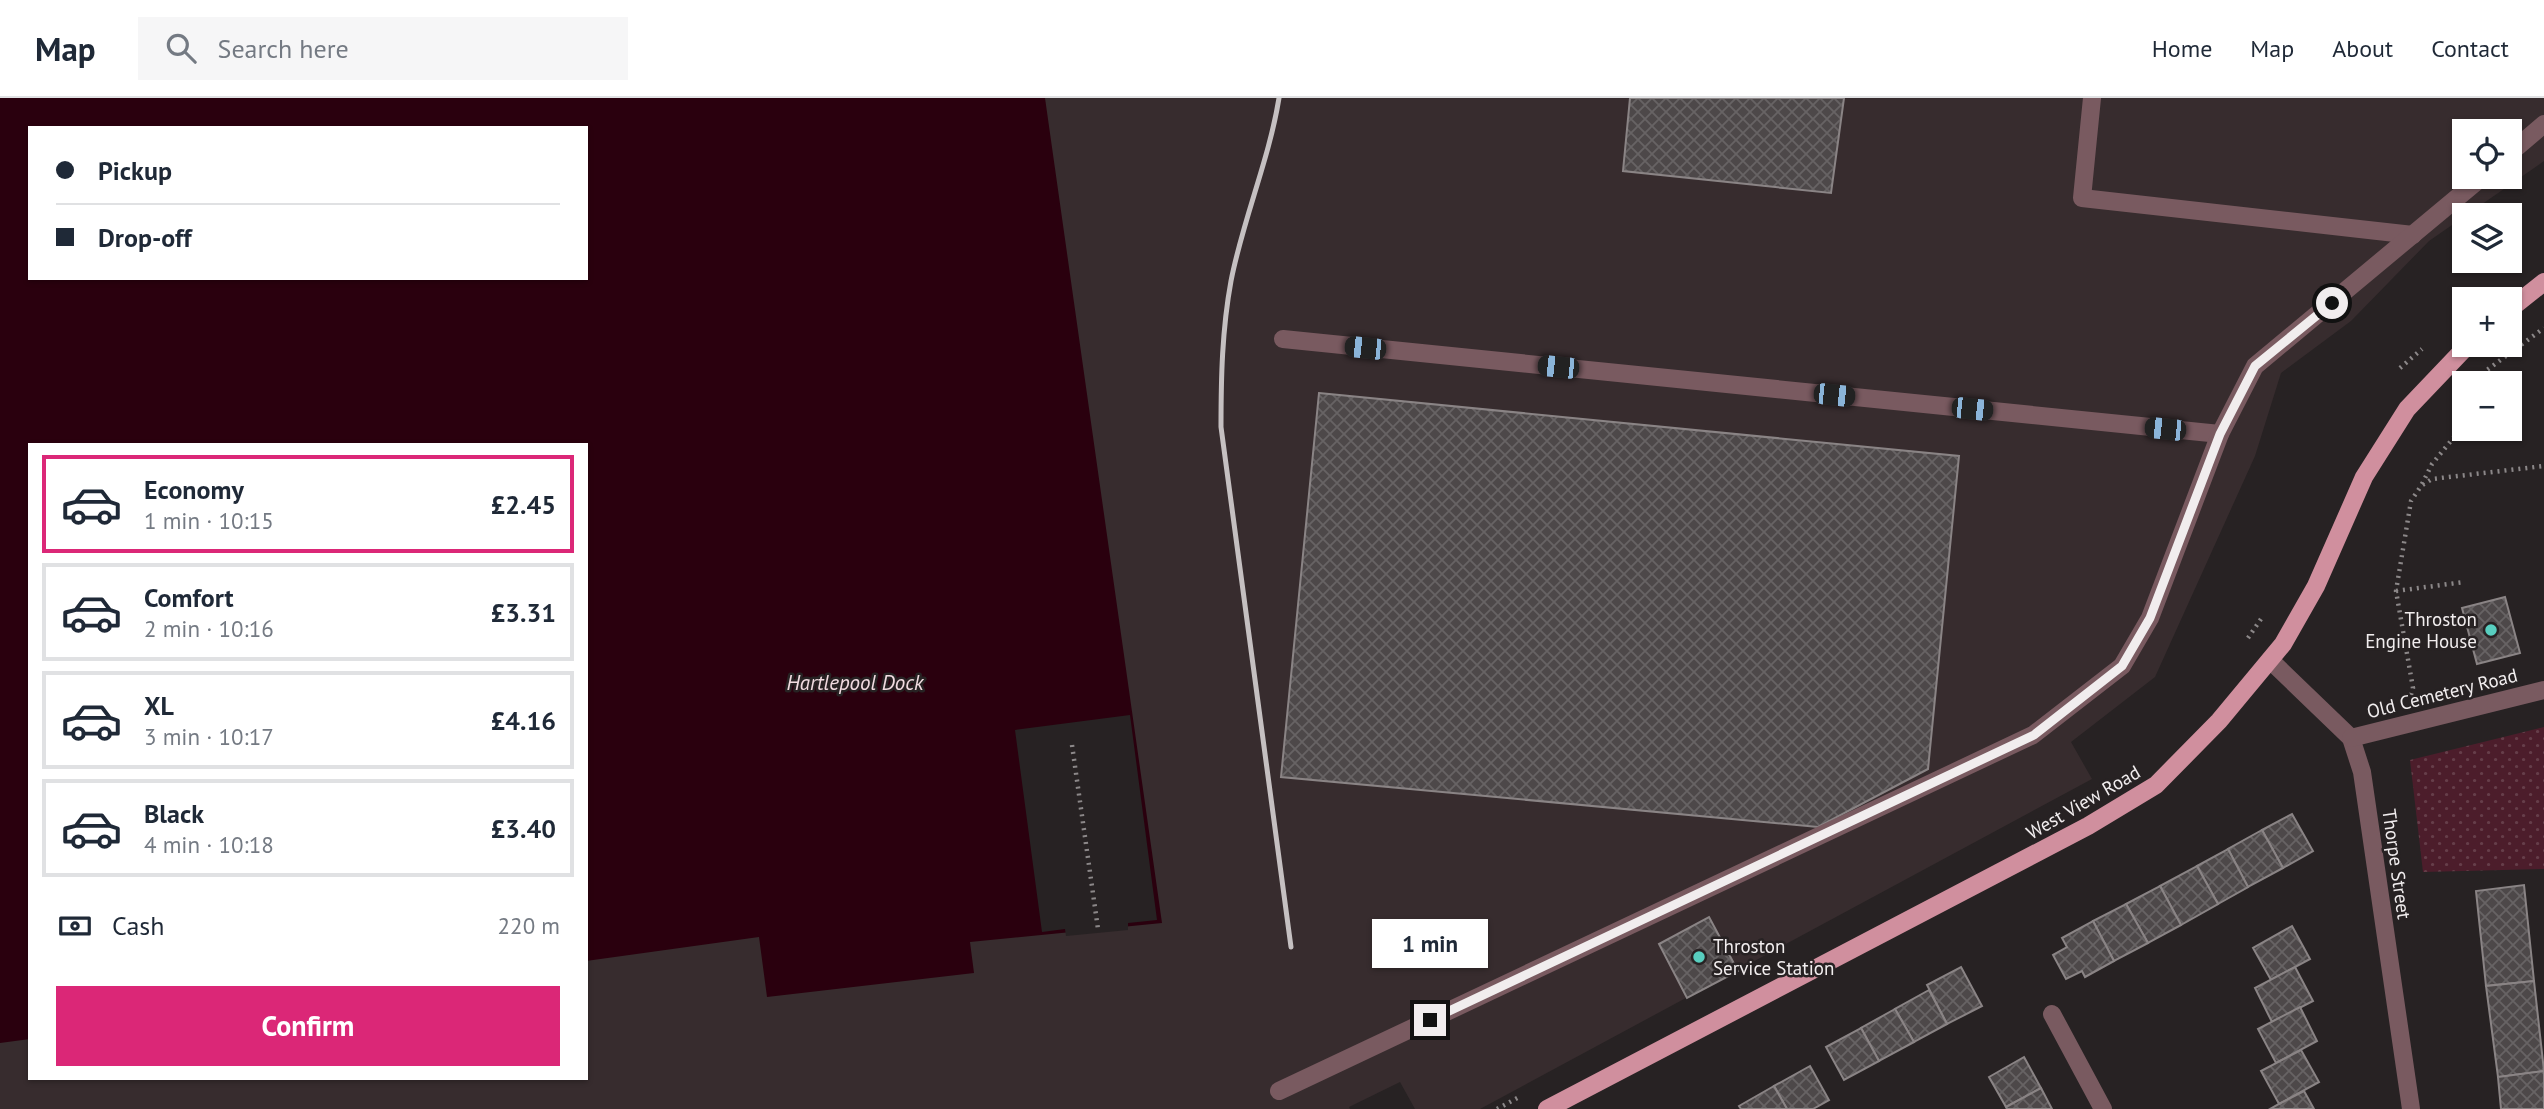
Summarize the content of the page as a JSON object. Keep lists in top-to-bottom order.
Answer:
{
  "streets": {
    "main road": ["West View Road"],
    "street": ["Old Cemetery Road", "Thorpe Street"]
  },
  "crossings": [
    ["Old Cemetery Road", "Thorpe Street"],
    ["West View Road", "Thorpe Street"]
  ],
  "water": ["Hartlepool Dock"],
  "places": ["Throston Engine House", "Throston Service Station"],
  "page": {
    "header": "Map",
    "search": "Search here",
    "nav": [
      "Home",
      "Map",
      "About",
      "Contact"
    ],
    "map_buttons": ["+", "−"],
    "banner": ["Pickup", "Drop-off"],
    "list": [
      {
        "name": "Economy",
        "note": "1 min · 10:15",
        "value": "£2.45"
      },
      {
        "name": "Comfort",
        "note": "2 min · 10:16",
        "value": "£3.31"
      },
      {
        "name": "XL",
        "note": "3 min · 10:17",
        "value": "£4.16"
      },
      {
        "name": "Black",
        "note": "4 min · 10:18",
        "value": "£3.40"
      }
    ],
    "pay": ["Cash", "220 m"],
    "bubble": "1 min",
    "buttons": "Confirm"
  }
}
